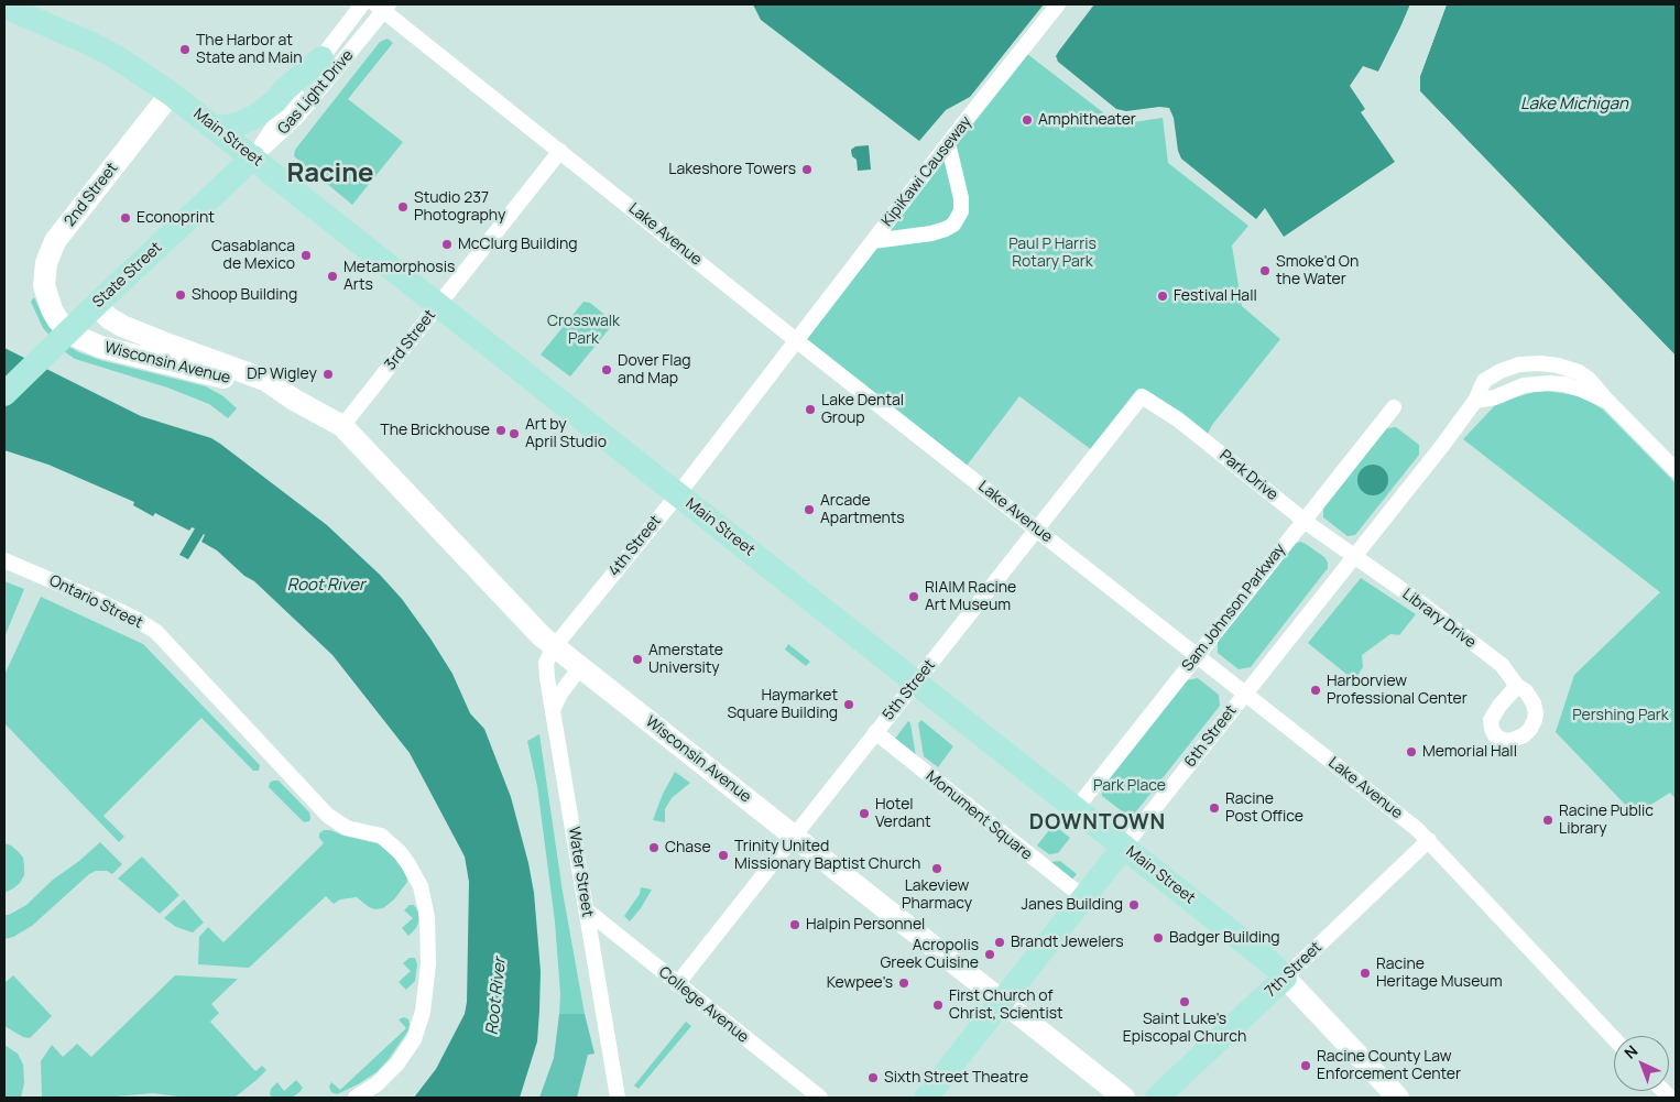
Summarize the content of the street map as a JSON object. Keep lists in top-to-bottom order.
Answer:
{
  "streets": {
    "main road": [
      "Main Street",
      "State Street",
      "6th Street",
      "7th Street"
    ],
    "street": [
      "Gas Light Drive",
      "KipiKawi Causeway",
      "2nd Street",
      "Lake Avenue",
      "3rd Street",
      "Wisconsin Avenue",
      "Park Drive",
      "4th Street",
      "Ontario Street",
      "Sam Johnson Parkway",
      "Library Drive",
      "5th Street",
      "Monument Square",
      "Water Street",
      "College Avenue"
    ]
  },
  "crossings": [
    ["Gas Light Drive", "Main Street"],
    ["Gas Light Drive", "Lake Avenue"],
    ["Gas Light Drive", "State Street"],
    ["Main Street", "2nd Street"],
    ["Main Street", "State Street"],
    ["Main Street", "3rd Street"],
    ["Main Street", "4th Street"],
    ["Main Street", "Sam Johnson Parkway"],
    ["Main Street", "5th Street"],
    ["Main Street", "6th Street"],
    ["Main Street", "7th Street"],
    ["KipiKawi Causeway", "Lake Avenue"],
    ["KipiKawi Causeway", "4th Street"],
    ["2nd Street", "Wisconsin Avenue"],
    ["Lake Avenue", "3rd Street"],
    ["Lake Avenue", "4th Street"],
    ["Lake Avenue", "Sam Johnson Parkway"],
    ["Lake Avenue", "5th Street"],
    ["Lake Avenue", "6th Street"],
    ["Lake Avenue", "7th Street"],
    ["State Street", "Wisconsin Avenue"],
    ["3rd Street", "Wisconsin Avenue"],
    ["Wisconsin Avenue", "4th Street"],
    ["Wisconsin Avenue", "5th Street"],
    ["Wisconsin Avenue", "6th Street"],
    ["Wisconsin Avenue", "Water Street"],
    ["Park Drive", "Sam Johnson Parkway"],
    ["Park Drive", "Library Drive"],
    ["Park Drive", "5th Street"],
    ["Park Drive", "6th Street"],
    ["4th Street", "Water Street"],
    ["Library Drive", "6th Street"],
    ["5th Street", "Monument Square"],
    ["5th Street", "College Avenue"],
    ["6th Street", "Monument Square"],
    ["Water Street", "College Avenue"]
  ],
  "districts": ["Racine", "DOWNTOWN"],
  "water": ["Lake Michigan", "Root River"],
  "parks": [
    "Paul P Harris Rotary Park",
    "Crosswalk Park",
    "Pershing Park",
    "Park Place"
  ],
  "places": [
    "The Harbor at State and Main",
    "Amphitheater",
    "Lakeshore Towers",
    "Studio 237 Photography",
    "Econoprint",
    "McClurg Building",
    "Casablanca de Mexico",
    "Smoke'd On the Water",
    "Metamorphosis Arts",
    "Shoop Building",
    "Festival Hall",
    "Dover Flag and Map",
    "DP Wigley",
    "Lake Dental Group",
    "The Brickhouse",
    "Art by April Studio",
    "Arcade Apartments",
    "R|A|M Racine Art Museum",
    "Amerstate University",
    "Harborview Professional Center",
    "Haymarket Square Building",
    "Memorial Hall",
    "Racine Post Office",
    "Hotel Verdant",
    "Racine Public Library",
    "Chase",
    "Trinity United Missionary Baptist Church",
    "Lakeview Pharmacy",
    "Janes Building",
    "Halpin Personnel",
    "Badger Building",
    "Brandt Jewelers",
    "Acropolis Greek Cuisine",
    "Racine Heritage Museum",
    "Kewpee's",
    "Saint Luke's Episcopal Church",
    "First Church of Christ, Scientist",
    "Racine County Law Enforcement Center",
    "Sixth Street Theatre"
  ],
  "north": "top left"
}
